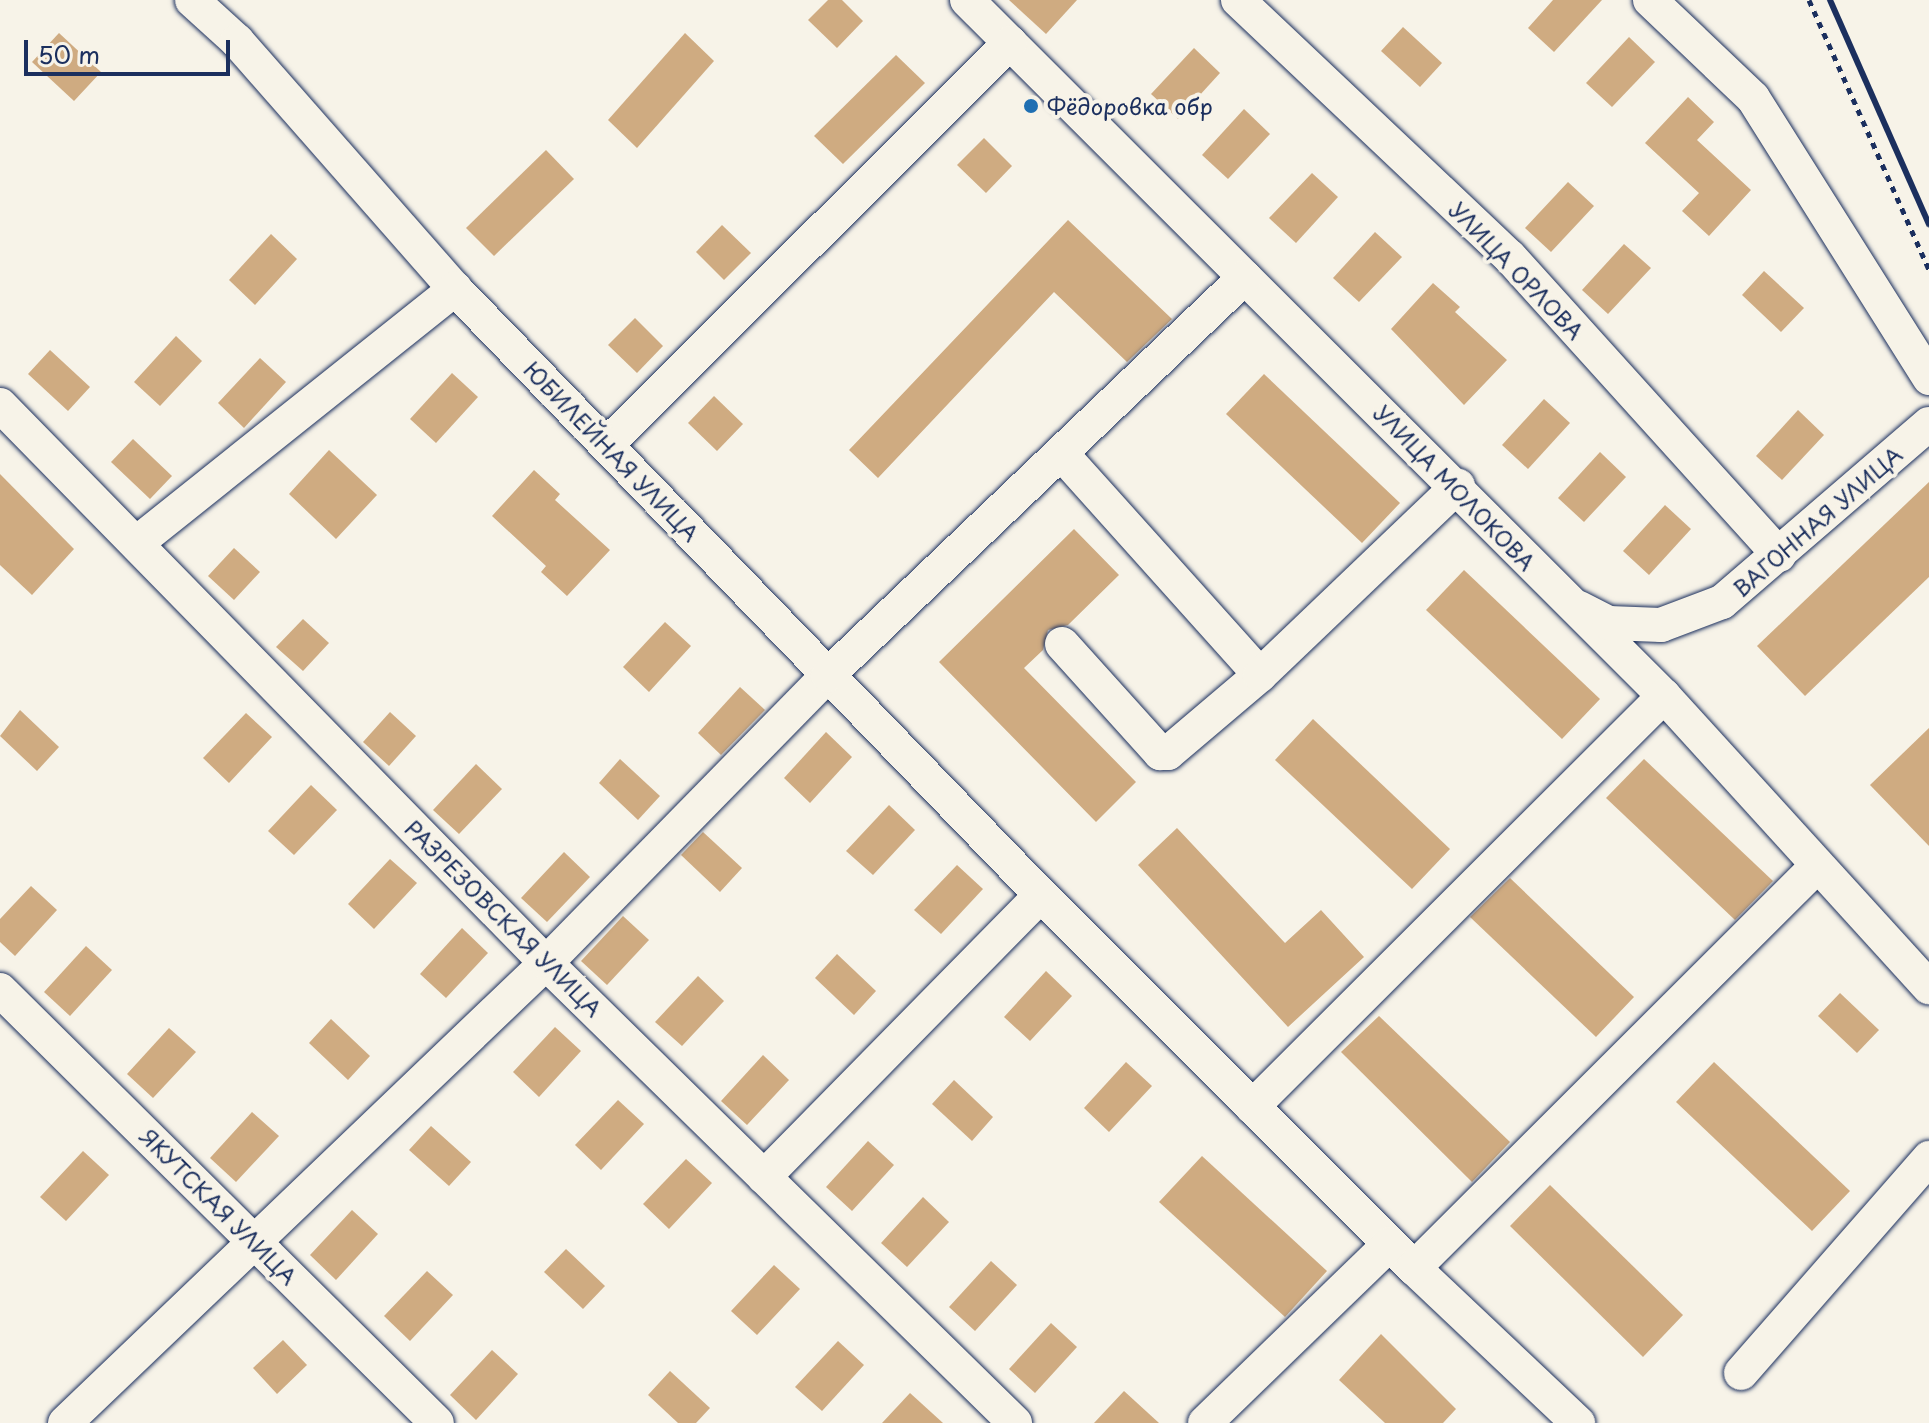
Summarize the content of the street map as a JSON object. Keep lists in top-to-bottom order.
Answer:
{
  "streets": {
    "street": [
      "УЛИЦА ОРЛОВА",
      "ЮБИЛЕЙНАЯ УЛИЦА",
      "УЛИЦА МОЛОКОВА",
      "ВАГОННАЯ УЛИЦА",
      "РАЗРЕЗОВСКАЯ УЛИЦА",
      "ЯКУТСКАЯ УЛИЦА"
    ]
  },
  "crossings": [
    ["УЛИЦА ОРЛОВА", "ВАГОННАЯ УЛИЦА"],
    ["УЛИЦА МОЛОКОВА", "ВАГОННАЯ УЛИЦА"]
  ],
  "places": ["Фёдоровка обр"],
  "scale_bar": "50 m"
}
